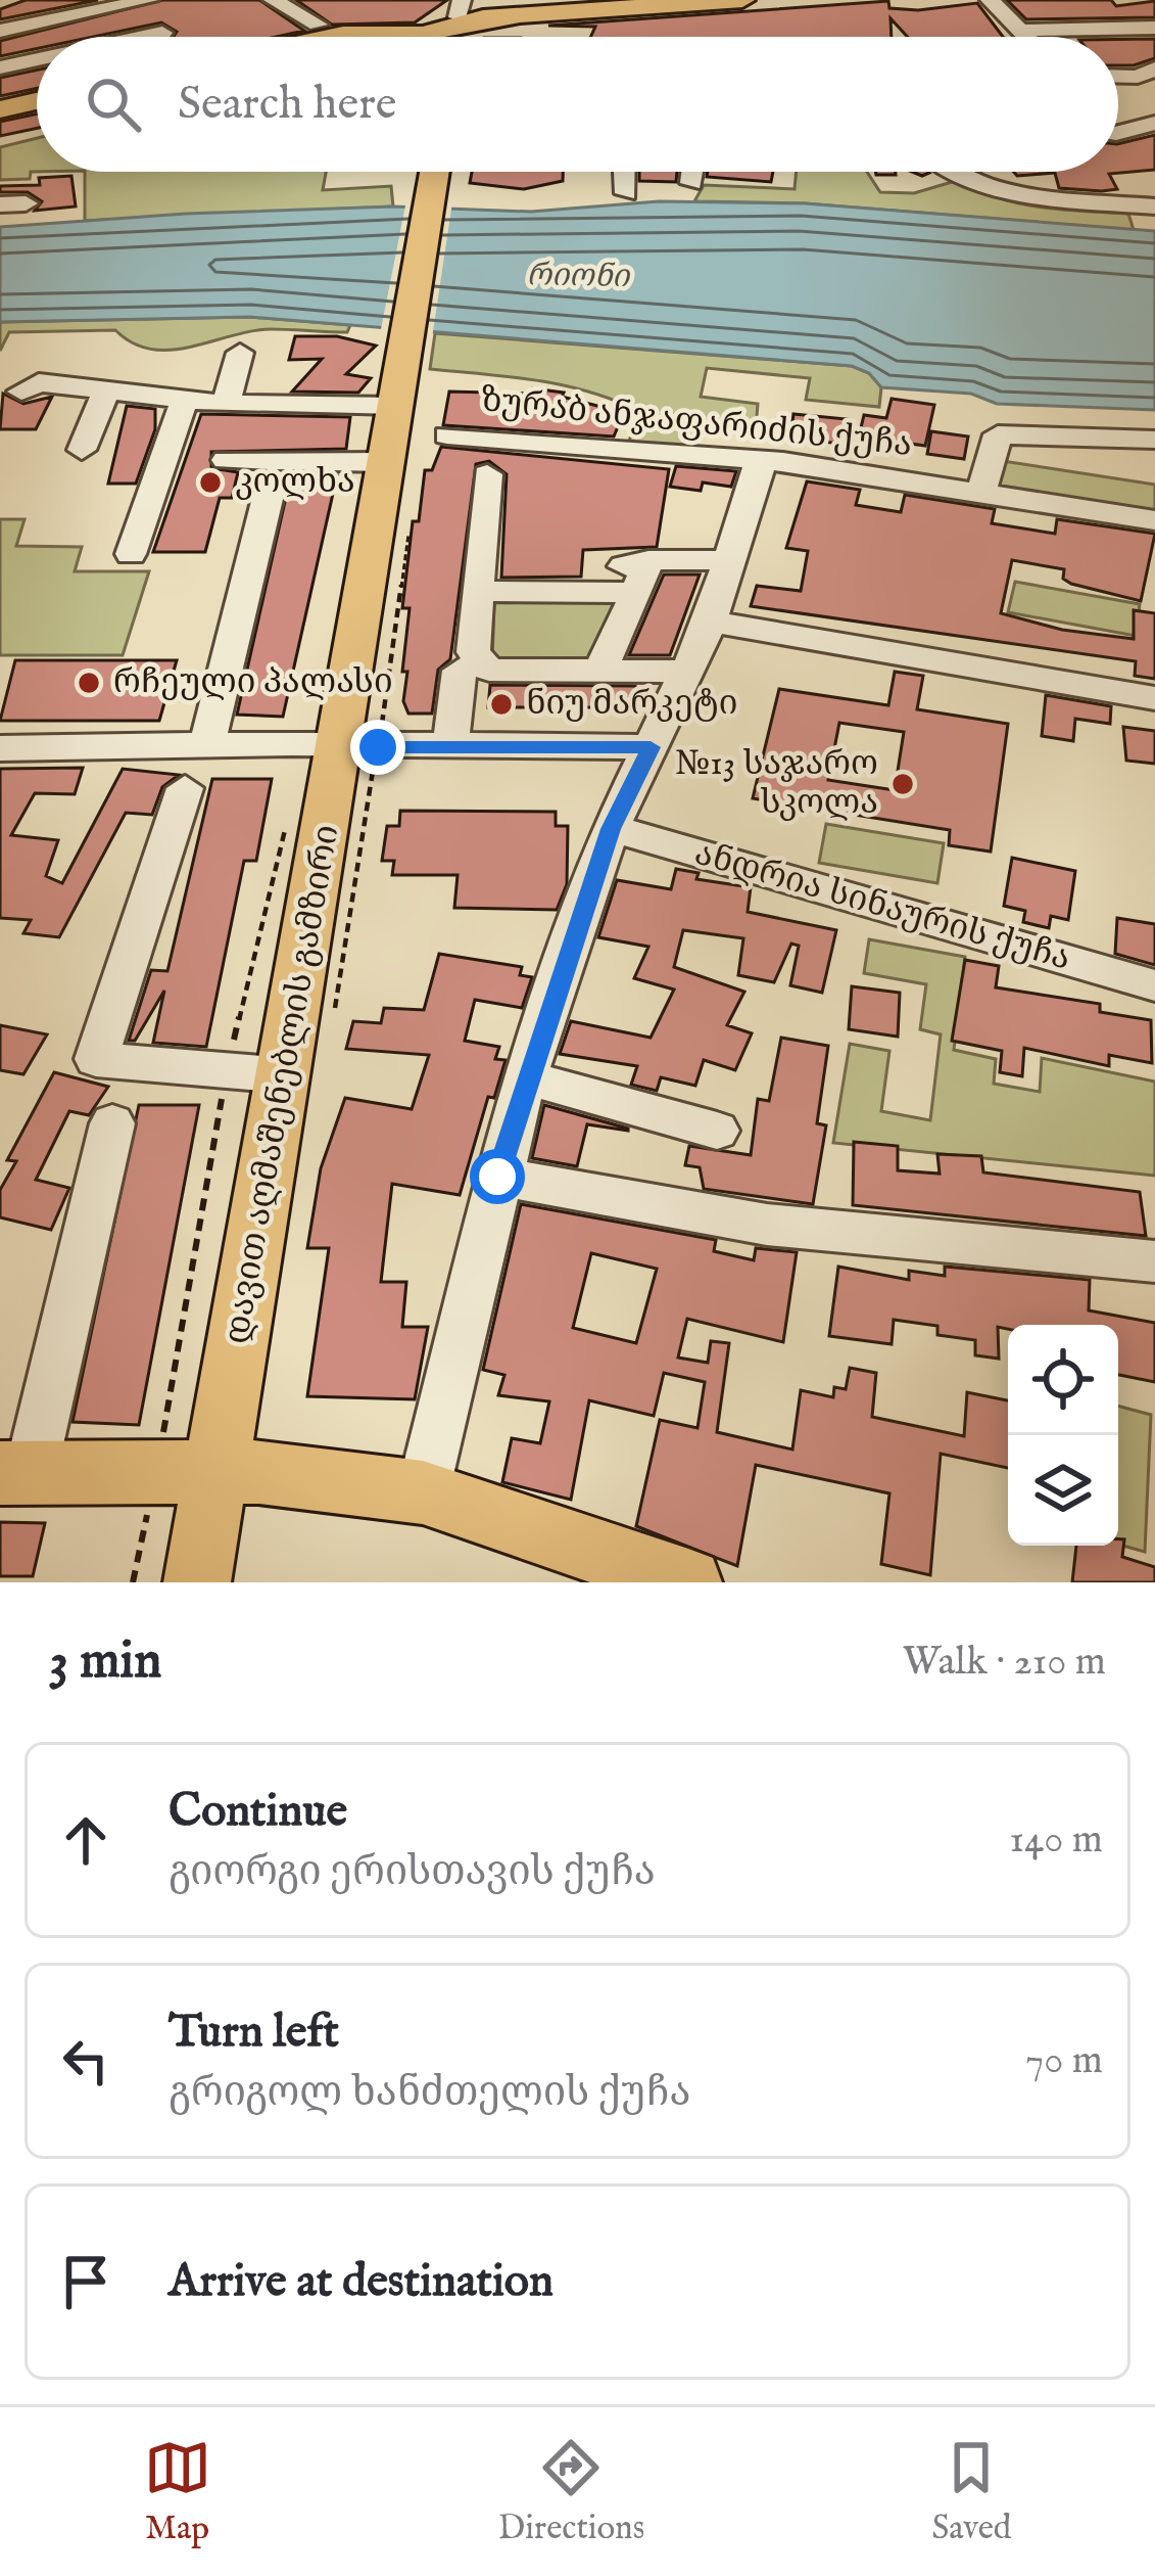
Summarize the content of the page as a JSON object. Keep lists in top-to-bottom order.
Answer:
{
  "streets": {
    "main road": ["დავით აღმაშენებლის გამზირი"],
    "street": ["ზურაბ ანჯაფარიძის ქუჩა", "ანდრია სინაურის ქუჩა"]
  },
  "water": ["რიონი"],
  "places": [
    "კოლხა",
    "რჩეული პალასი",
    "ნიუ მარკეტი",
    "№13 საჯარო სკოლა"
  ],
  "page": {
    "search": "Search here",
    "heading": ["3 min", "Walk · 210 m"],
    "list": [
      ["Continue", "გიორგი ერისთავის ქუჩა", "140 m"],
      ["Turn left", "გრიგოლ ხანძთელის ქუჩა", "70 m"],
      "Arrive at destination"
    ],
    "nav": ["Map", "Directions", "Saved"]
  }
}
